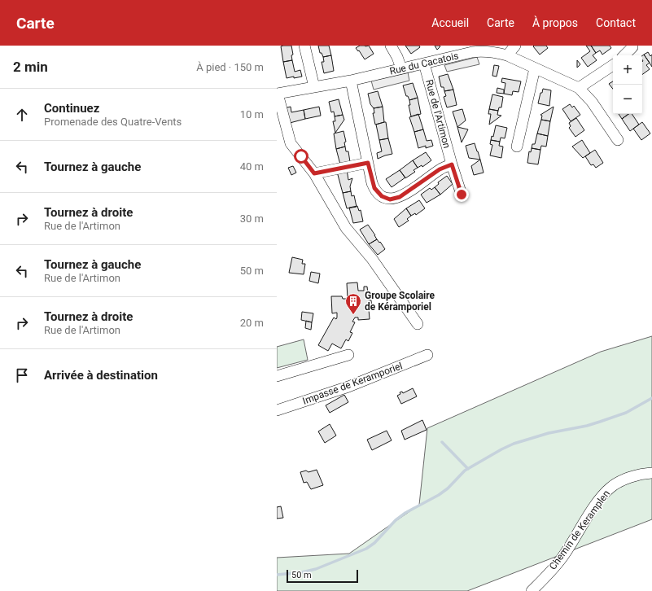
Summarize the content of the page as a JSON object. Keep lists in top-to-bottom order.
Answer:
{
  "streets": {
    "street": [
      "Rue du Cacatois",
      "Rue de l'Artimon",
      "Impasse de Keramporiel",
      "Chemin de Keramplen"
    ]
  },
  "crossings": [
    ["Rue du Cacatois", "Rue de l'Artimon"]
  ],
  "places": {
    "building": ["Groupe Scolaire de Kéramporiel"]
  },
  "scale_bar": "50 m",
  "page": {
    "header": "Carte",
    "nav": [
      "Accueil",
      "Carte",
      "À propos",
      "Contact"
    ],
    "heading": ["2 min", "À pied · 150 m"],
    "map_buttons": ["+", "−"],
    "list": [
      ["Continuez", "Promenade des Quatre-Vents", "10 m"],
      ["Tournez à gauche", "40 m"],
      ["Tournez à droite", "Rue de l'Artimon", "30 m"],
      ["Tournez à gauche", "Rue de l'Artimon", "50 m"],
      ["Tournez à droite", "Rue de l'Artimon", "20 m"],
      "Arrivée à destination"
    ],
    "scale": "50 m"
  }
}
